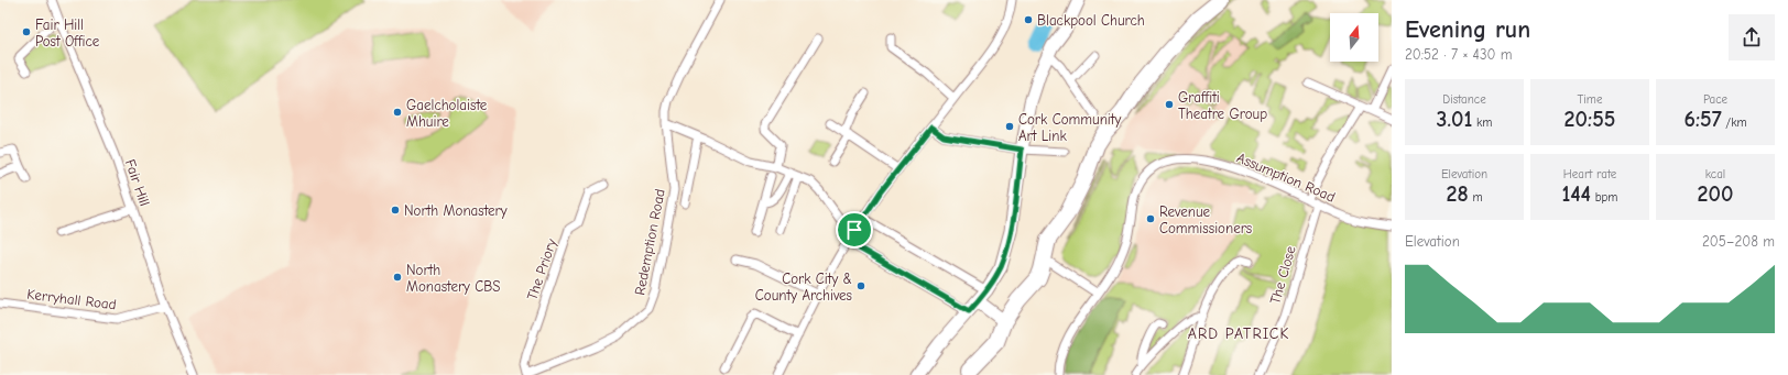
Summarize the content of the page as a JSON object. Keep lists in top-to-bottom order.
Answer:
{
  "streets": {
    "street": [
      "Assumption Road",
      "Fair Hill",
      "Redemption Road",
      "The Priory",
      "The Close",
      "Kerryhall Road"
    ]
  },
  "crossings": [
    ["Assumption Road", "The Close"],
    ["Fair Hill", "Kerryhall Road"],
    ["Redemption Road", "The Priory"]
  ],
  "districts": ["ARD PATRICK"],
  "places": [
    "Blackpool Church",
    "Fair Hill Post Office",
    "Graffiti Theatre Group",
    "Gaelcholaiste Mhuire",
    "Cork Community Art Link",
    "North Monastery",
    "Revenue Commissioners",
    "North Monastery CBS",
    "Cork City & County Archives"
  ],
  "north": "top",
  "page": {
    "heading": ["Evening run", "20:52 · 7 × 430 m"],
    "stats": [
      ["Distance", "3.01 km"],
      ["Time", "20:55"],
      ["Pace", "6:57 /km"],
      ["Elevation", "28 m"],
      ["Heart rate", "144 bpm"],
      ["kcal", "200"]
    ],
    "chart": ["Elevation", "205–208 m"]
  }
}
